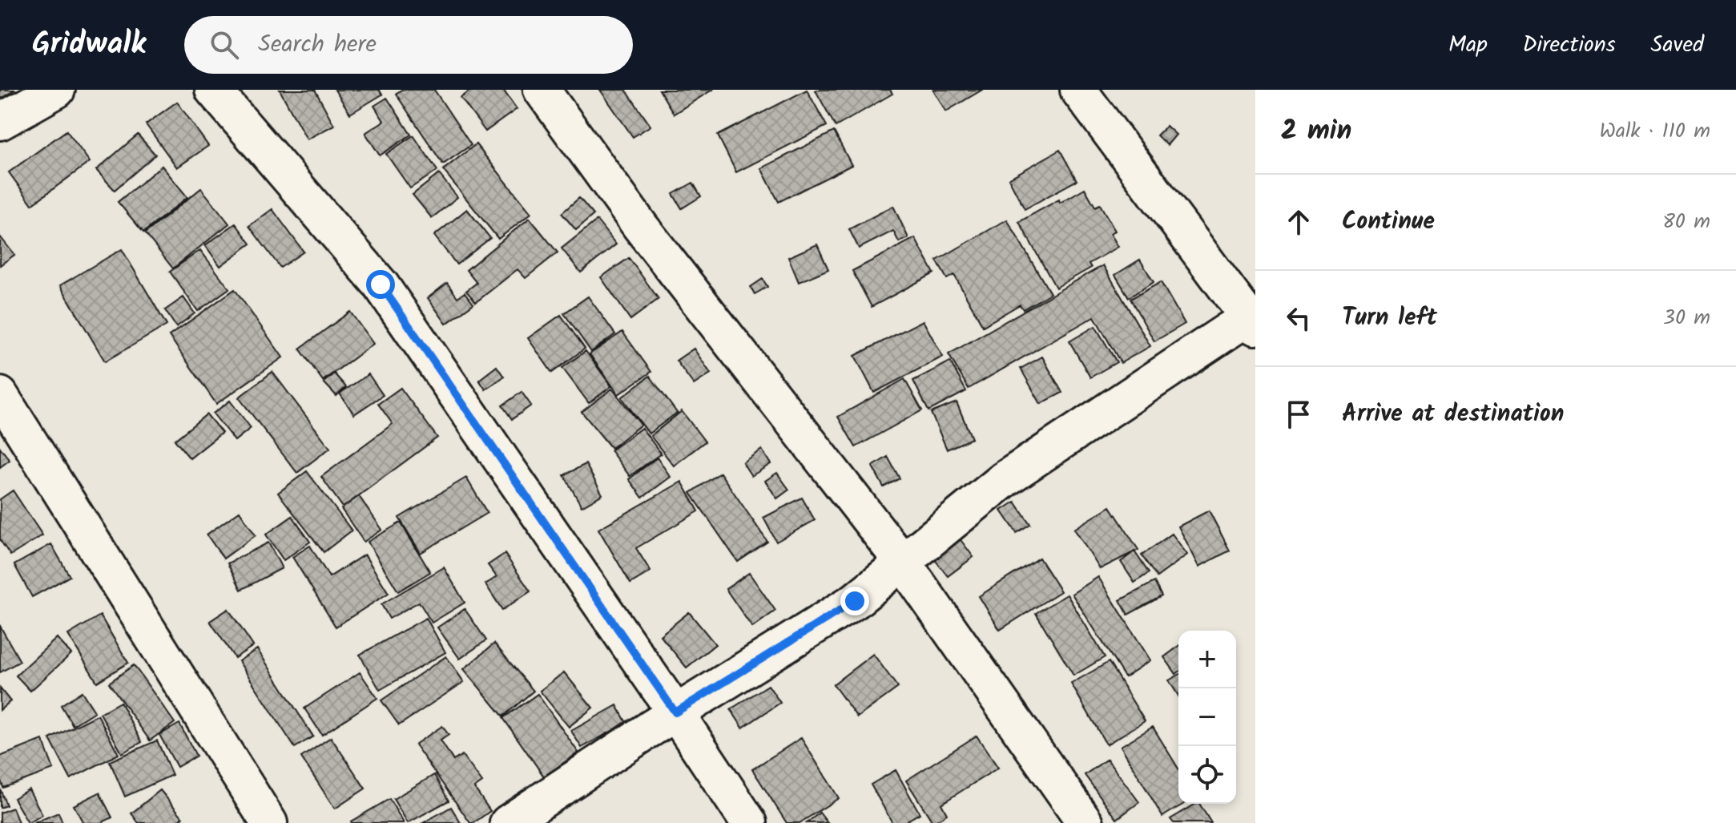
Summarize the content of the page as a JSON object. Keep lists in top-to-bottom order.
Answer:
{
  "page": {
    "header": "Gridwalk",
    "search": "Search here",
    "nav": ["Map", "Directions", "Saved"],
    "heading": ["2 min", "Walk · 110 m"],
    "list": [
      ["Continue", "80 m"],
      ["Turn left", "30 m"],
      "Arrive at destination"
    ],
    "map_buttons": ["+", "−"]
  }
}
